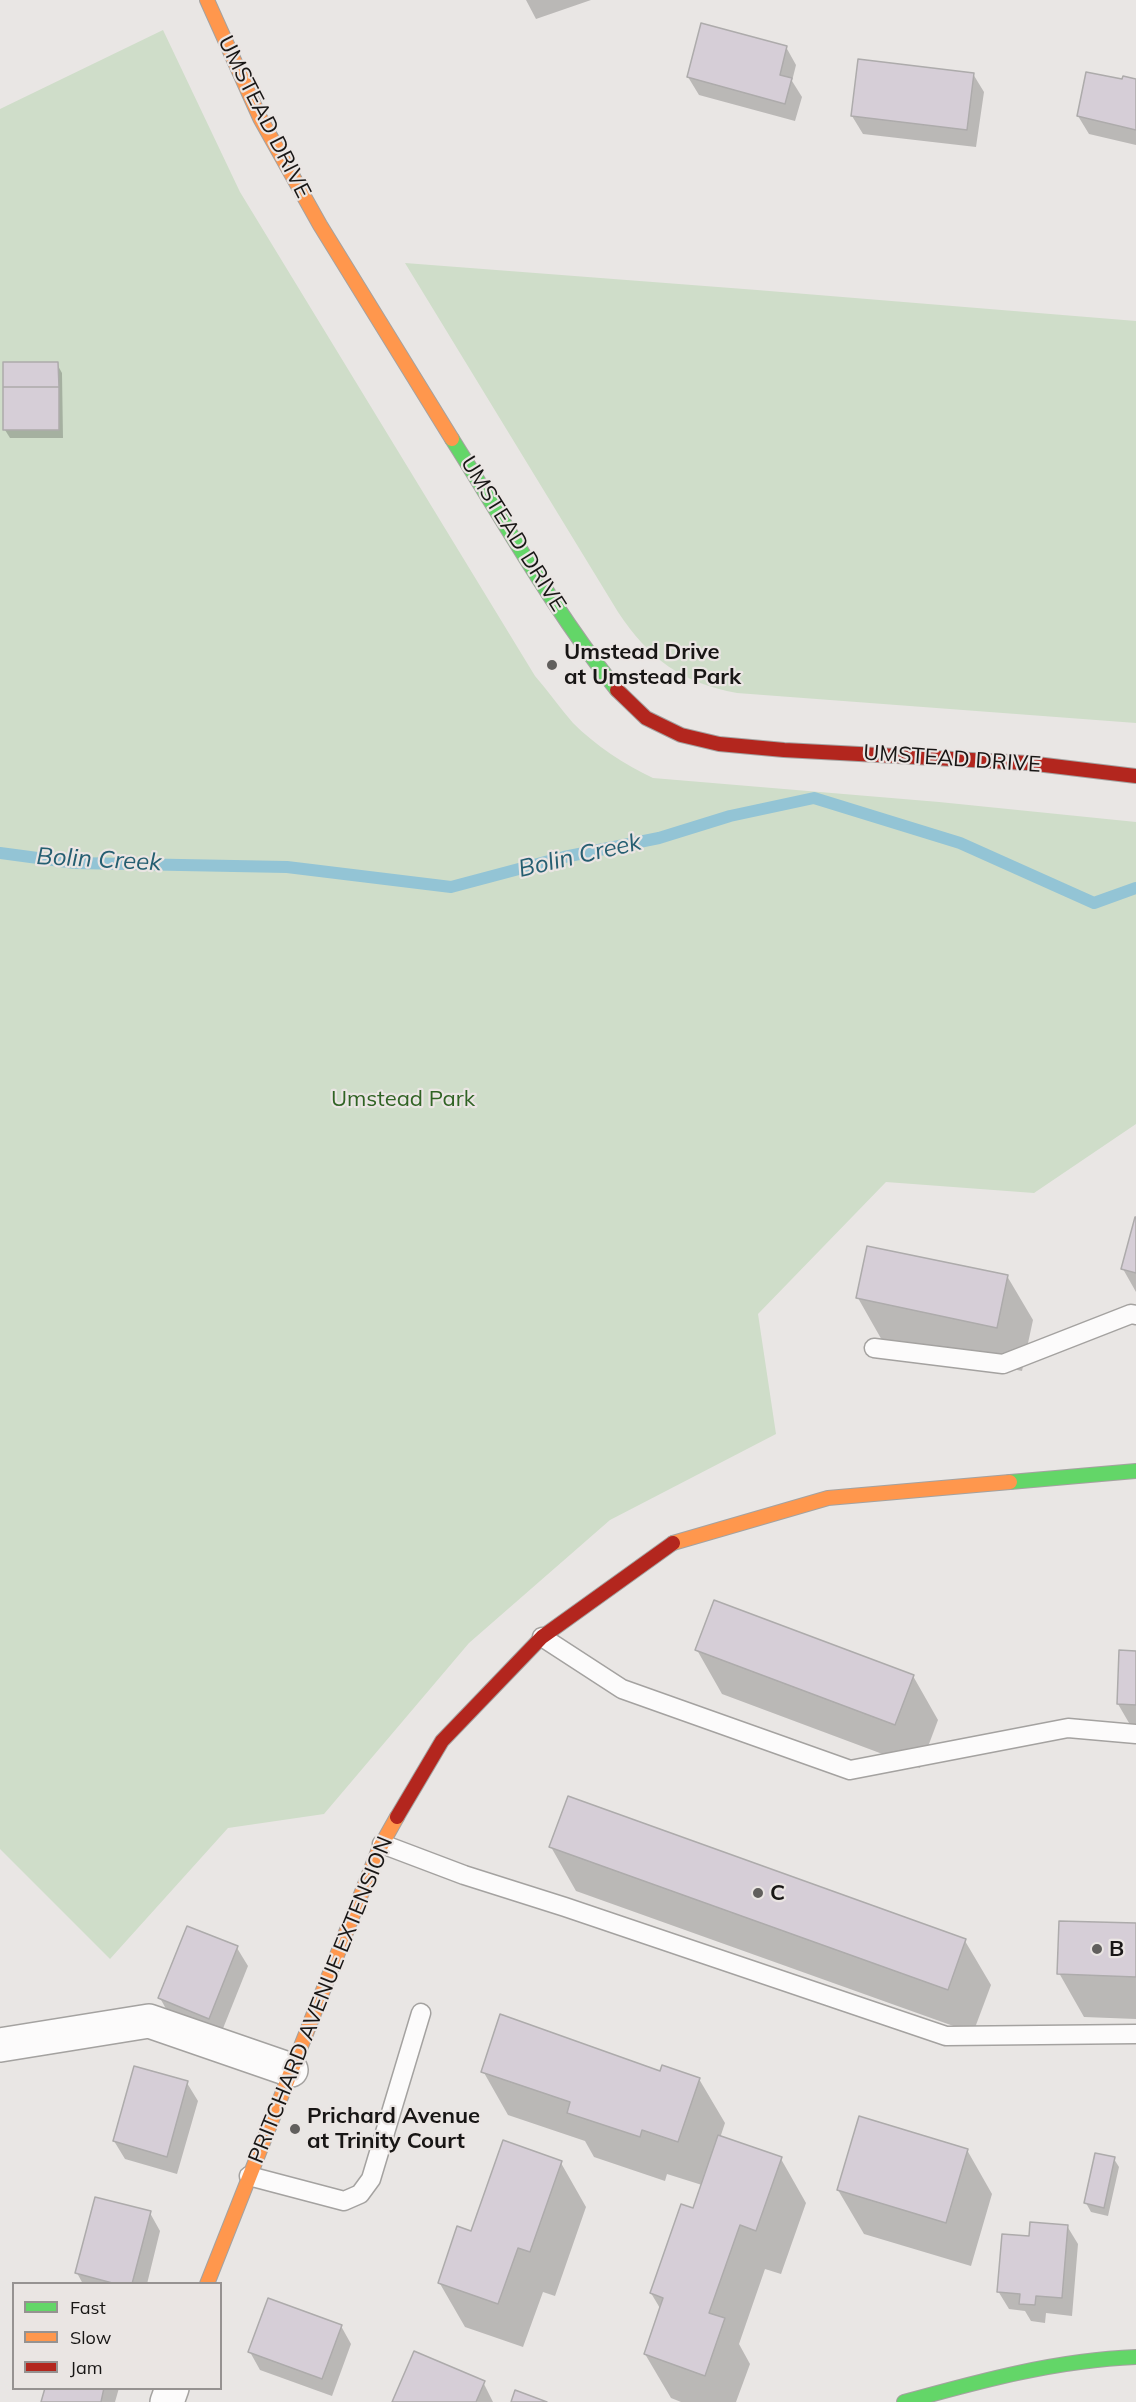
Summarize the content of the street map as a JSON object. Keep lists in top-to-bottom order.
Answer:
{
  "streets": {
    "street": ["UMSTEAD DRIVE", "PRITCHARD AVENUE EXTENSION"]
  },
  "water": ["Bolin Creek"],
  "parks": ["Umstead Park"],
  "places": [
    "Umstead Drive at Umstead Park",
    "C",
    "B",
    "Prichard Avenue at Trinity Court"
  ],
  "legend": ["Fast", "Slow", "Jam"]
}
